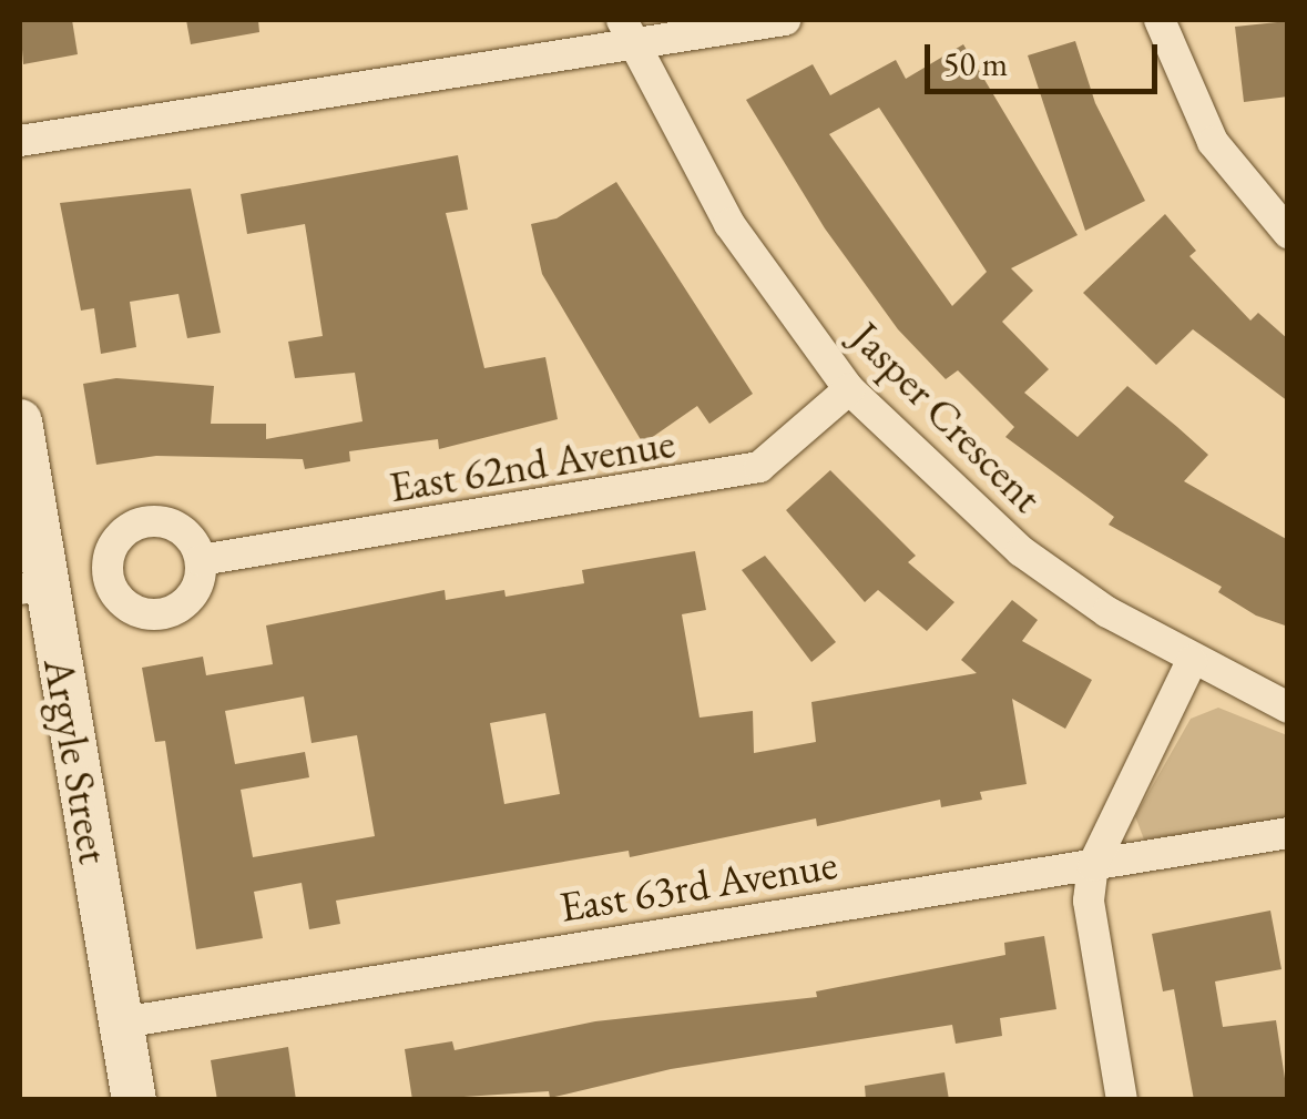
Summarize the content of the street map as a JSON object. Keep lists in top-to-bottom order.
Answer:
{
  "streets": {
    "street": [
      "Jasper Crescent",
      "East 62nd Avenue",
      "Argyle Street",
      "East 63rd Avenue"
    ]
  },
  "crossings": [
    ["Jasper Crescent", "East 62nd Avenue"],
    ["Argyle Street", "East 63rd Avenue"]
  ],
  "scale_bar": "50 m"
}
